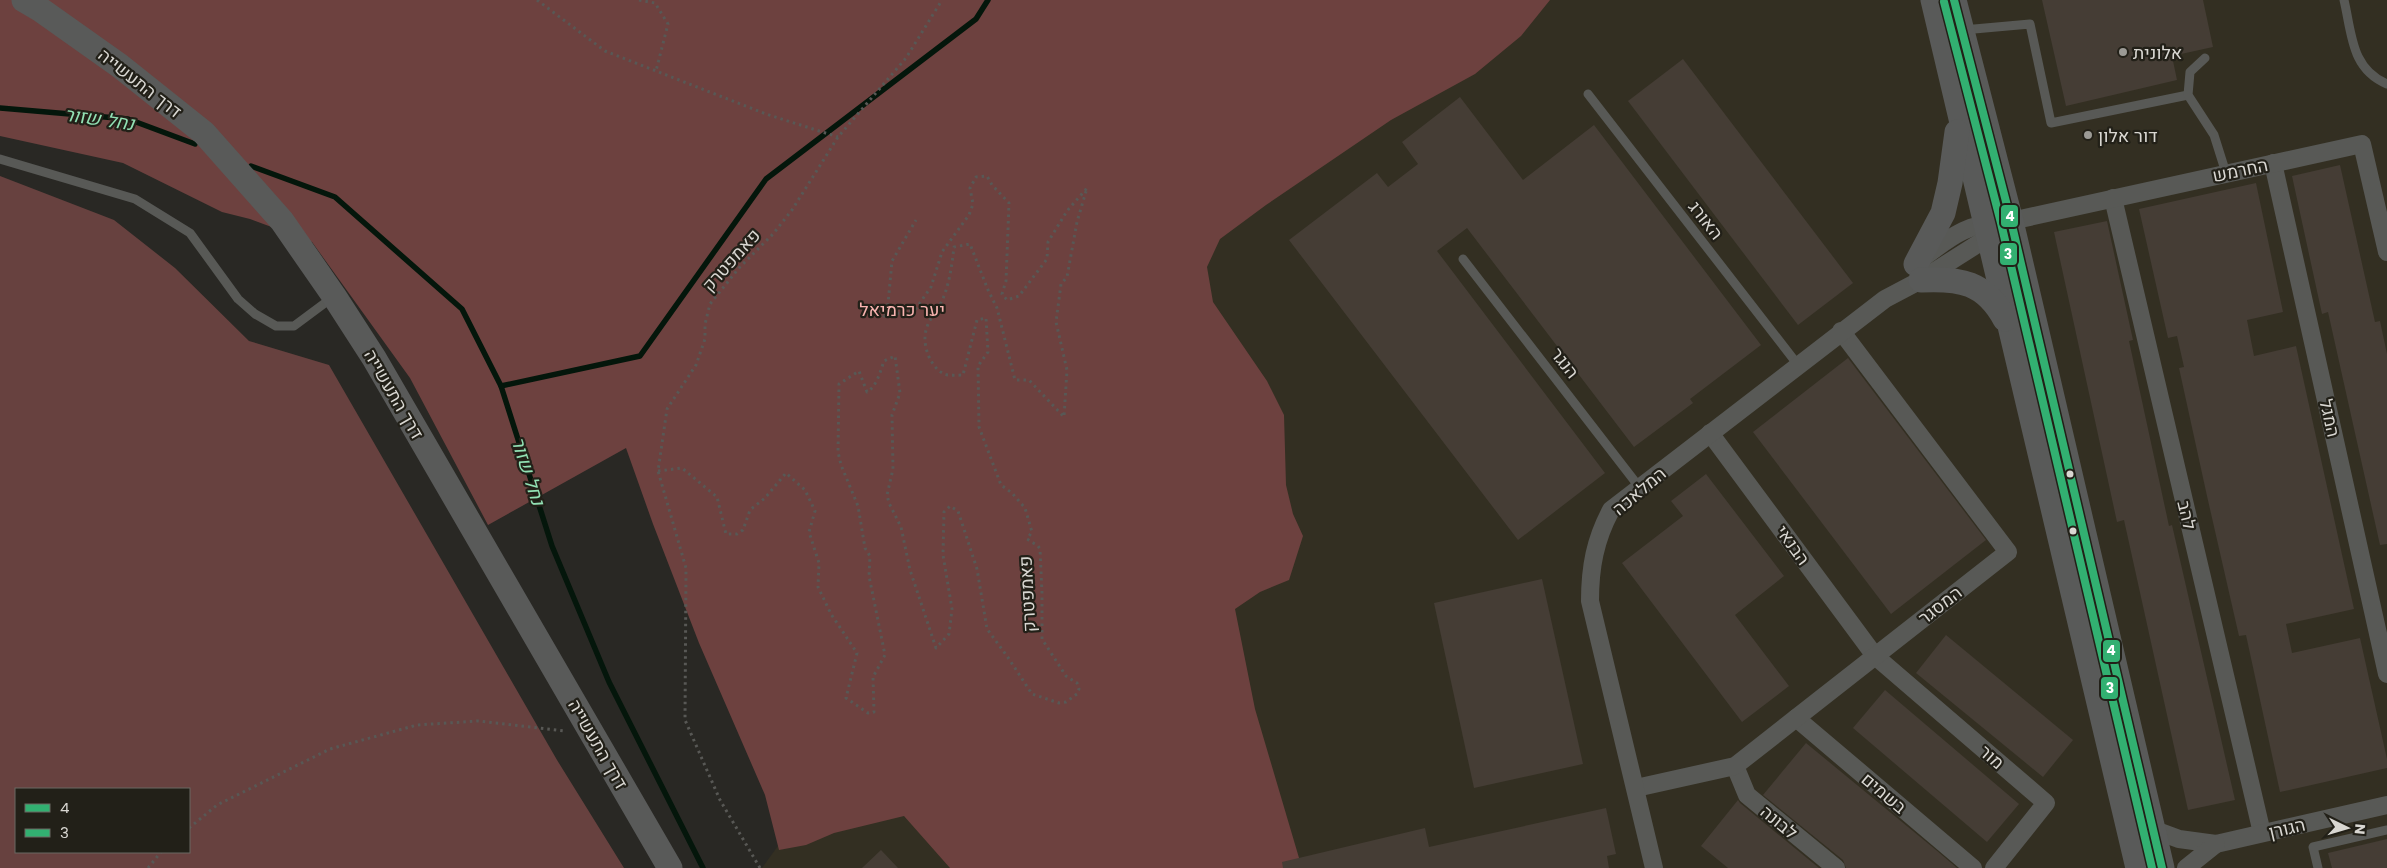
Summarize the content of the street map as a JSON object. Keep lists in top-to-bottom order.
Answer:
{
  "streets": {
    "street": [
      "דרך התעשייה",
      "החרמש",
      "המגל",
      "המלאכה",
      "להב",
      "הבנאי",
      "המסגר",
      "מור",
      "בשמים",
      "לבונה",
      "הגורן"
    ],
    "lane": ["האורג", "הנגר"],
    "path": ["פאמפטרק"]
  },
  "crossings": [
    ["החרמש", "המגל"],
    ["החרמש", "המלאכה"],
    ["החרמש", "להב"],
    ["האורג", "המלאכה"],
    ["הנגר", "המלאכה"],
    ["המלאכה", "הבנאי"],
    ["המלאכה", "המסגר"],
    ["להב", "הגורן"],
    ["הבנאי", "המסגר"],
    ["הבנאי", "מור"],
    ["המסגר", "מור"],
    ["המסגר", "בשמים"],
    ["המסגר", "לבונה"]
  ],
  "water": ["נחל שזור"],
  "parks": ["יער כרמיאל"],
  "places": ["אלונית", "דור אלון"],
  "lines": ["transit line 4", "transit line 3"],
  "legend": ["4", "3"],
  "north": "right"
}
